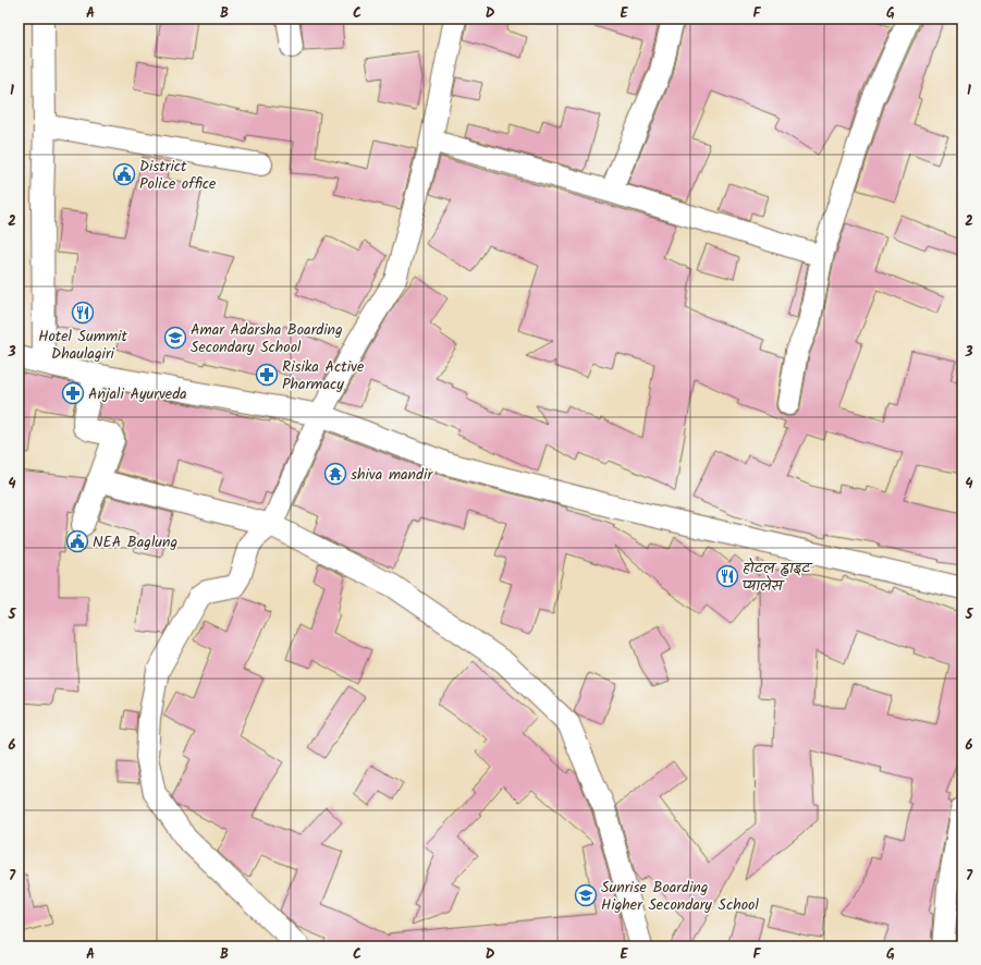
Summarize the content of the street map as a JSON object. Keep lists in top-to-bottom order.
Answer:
{
  "places": {
    "public building": ["District Police office", "NEA Baglung"],
    "restaurant": ["Hotel Summit Dhaulagiri", "होटल ह्वाइट प्यालेस"],
    "school or university": ["Amar Adarsha Boarding Secondary School", "Sunrise Boarding Higher Secondary School"],
    "pharmacy": ["Risika Active Pharmacy", "Anjali Ayurveda"],
    "temple": ["shiva mandir"]
  },
  "grid": {
    "columns": [
      "A",
      "B",
      "C",
      "D",
      "E",
      "F",
      "G"
    ],
    "rows": [
      "1",
      "2",
      "3",
      "4",
      "5",
      "6",
      "7"
    ]
  }
}
